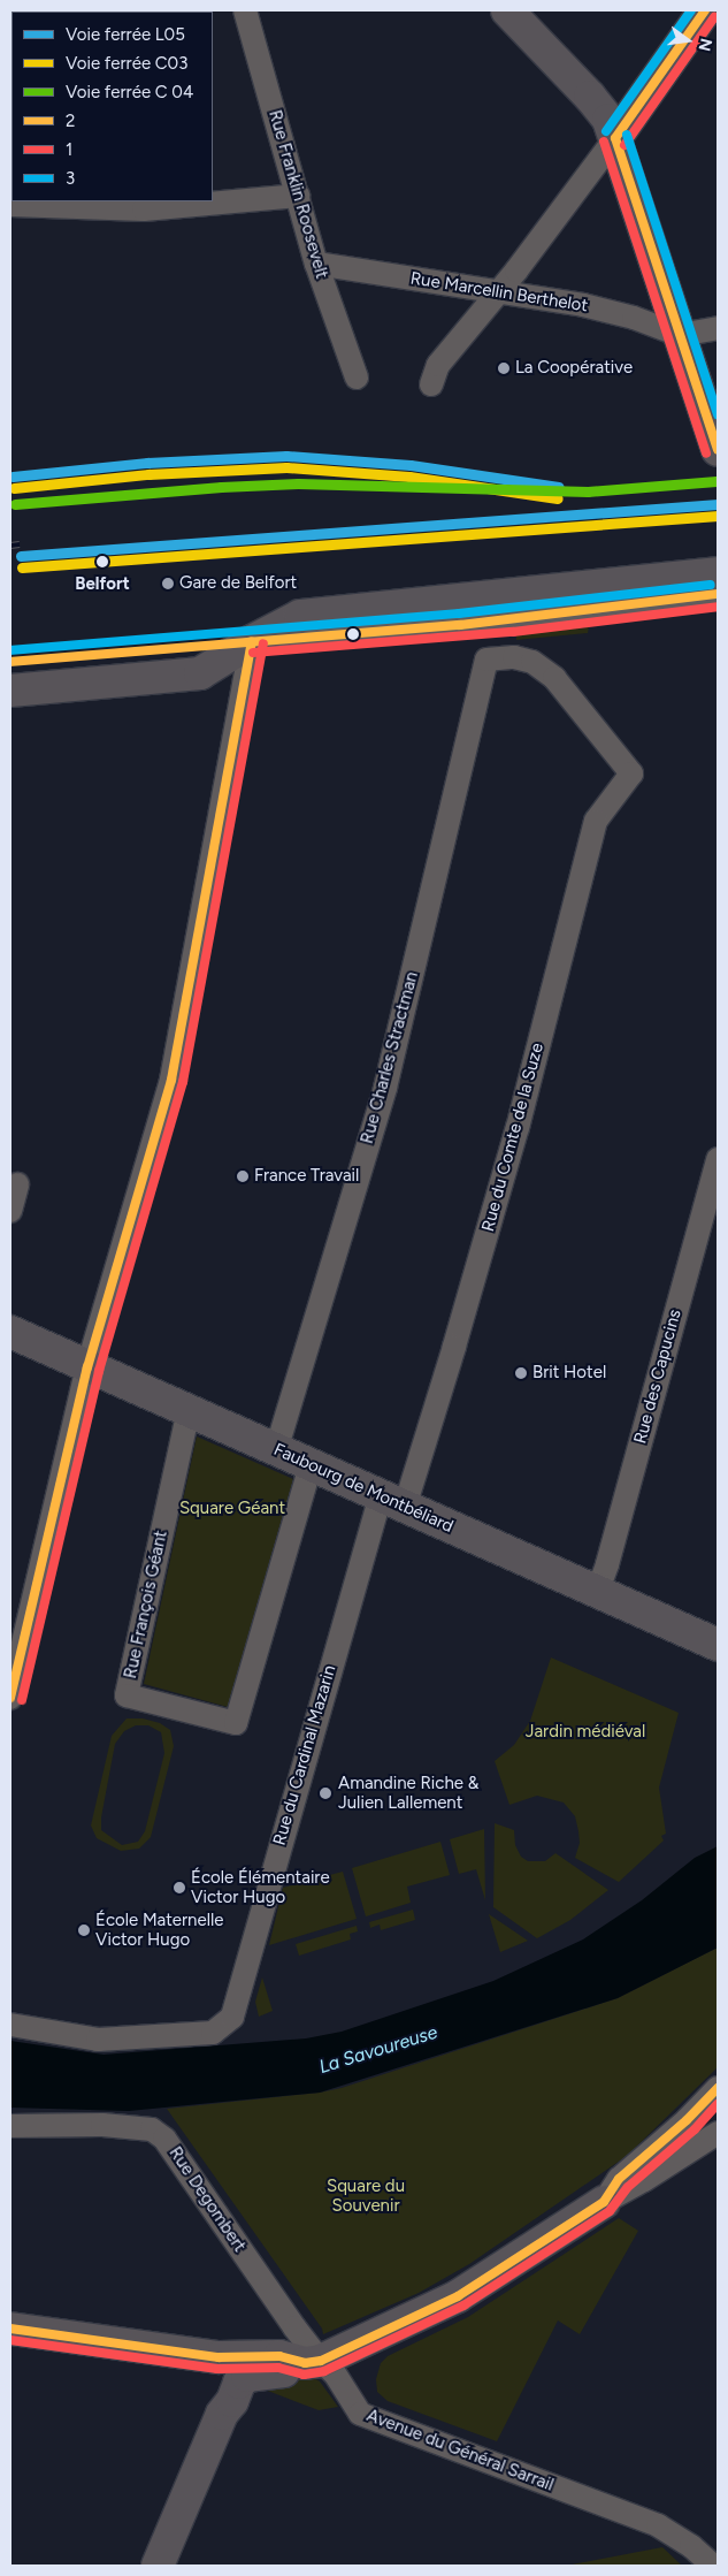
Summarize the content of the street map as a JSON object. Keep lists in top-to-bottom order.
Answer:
{
  "streets": {
    "main road": ["Faubourg de Montbéliard"],
    "street": [
      "Rue Franklin Roosevelt",
      "Rue Marcellin Berthelot",
      "Rue Charles Stractman",
      "Rue du Comte de la Suze",
      "Rue des Capucins",
      "Rue François Géant",
      "Rue du Cardinal Mazarin",
      "Rue Degombert",
      "Avenue du Général Sarrail"
    ]
  },
  "crossings": [
    ["Rue Franklin Roosevelt", "Rue Marcellin Berthelot"],
    ["Rue Charles Stractman", "Rue du Comte de la Suze"],
    ["Rue Charles Stractman", "Faubourg de Montbéliard"],
    ["Rue du Comte de la Suze", "Faubourg de Montbéliard"],
    ["Rue du Comte de la Suze", "Rue du Cardinal Mazarin"],
    ["Rue des Capucins", "Faubourg de Montbéliard"],
    ["Faubourg de Montbéliard", "Rue François Géant"],
    ["Faubourg de Montbéliard", "Rue du Cardinal Mazarin"],
    ["Rue Degombert", "Avenue du Général Sarrail"]
  ],
  "water": ["La Savoureuse"],
  "parks": ["Square Géant", "Jardin médiéval", "Square du Souvenir"],
  "places": [
    "La Coopérative",
    "Belfort",
    "Gare de Belfort",
    "France Travail",
    "Brit Hotel",
    "Amandine Riche & Julien Lallement",
    "École Élémentaire Victor Hugo",
    "École Maternelle Victor Hugo"
  ],
  "lines": [
    "transit line 2",
    "transit line 3",
    "transit line 1",
    "rail line L05",
    "rail line C03"
  ],
  "legend": [
    "Voie ferrée L05",
    "Voie ferrée C03",
    "Voie ferrée C 04",
    "2",
    "1",
    "3"
  ],
  "north": "right"
}
